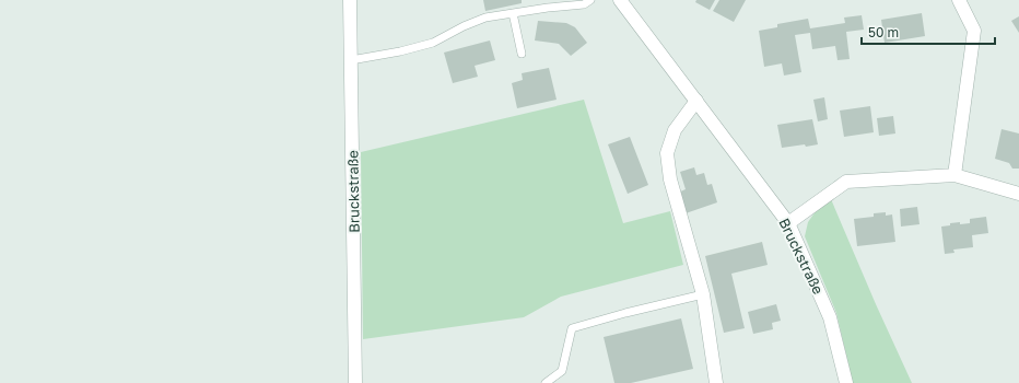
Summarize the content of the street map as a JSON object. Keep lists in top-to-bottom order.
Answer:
{
  "streets": {
    "street": ["Bruckstraße"]
  },
  "scale_bar": "50 m"
}
